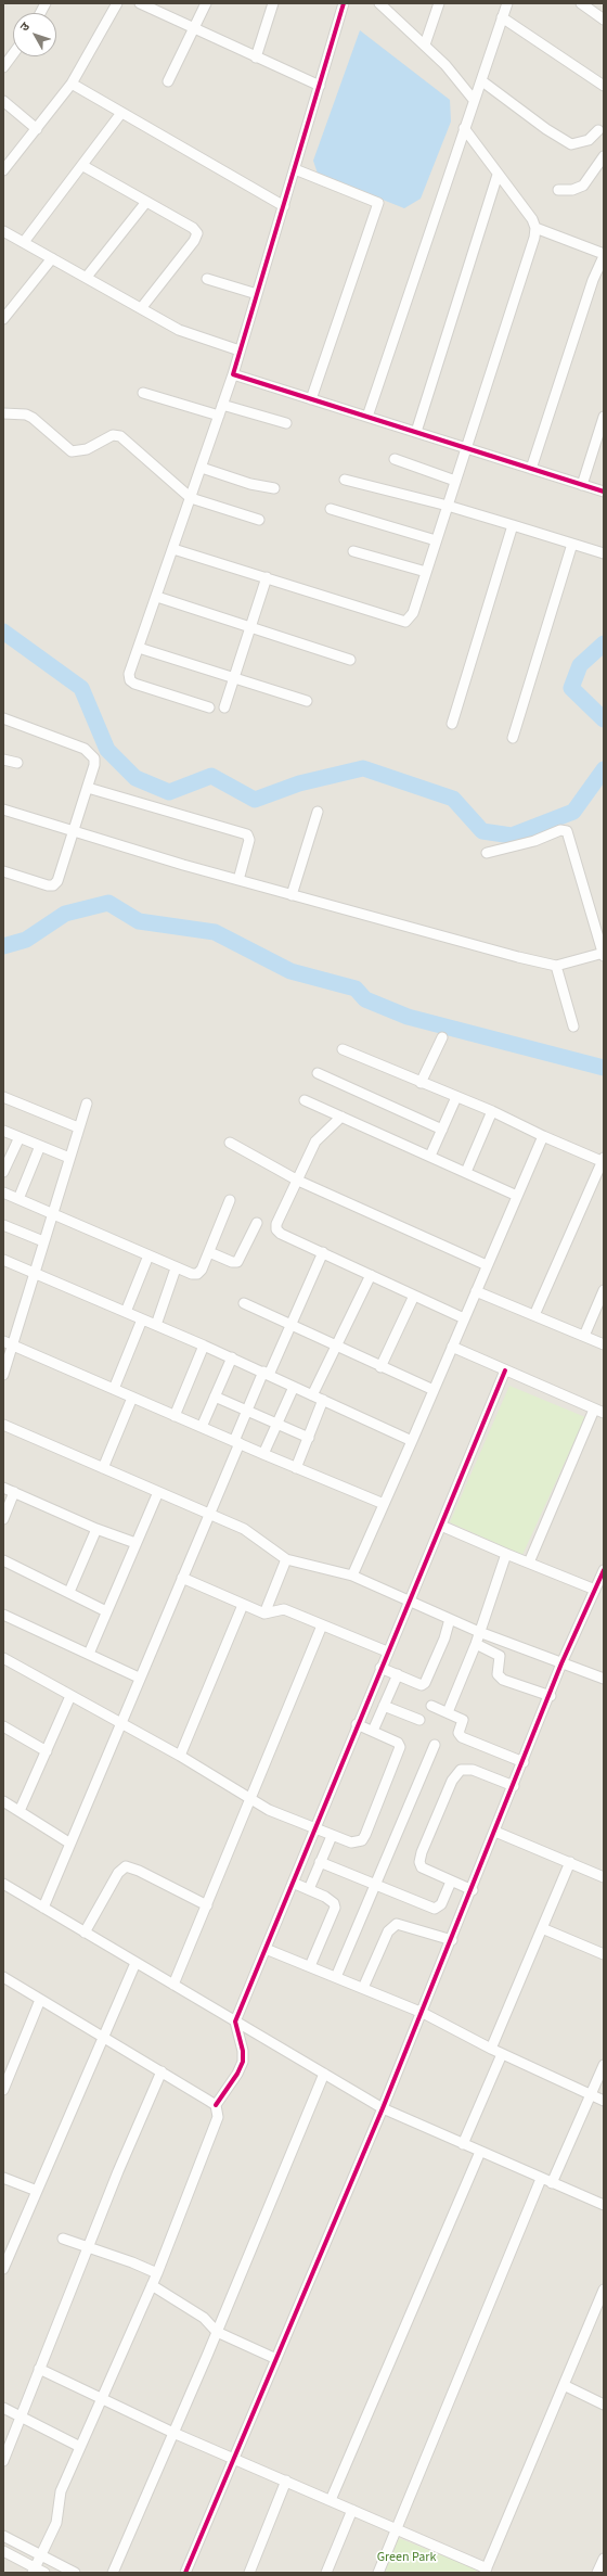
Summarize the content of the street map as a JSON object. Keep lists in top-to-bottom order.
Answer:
{
  "parks": ["Green Park"],
  "north": "top left"
}
